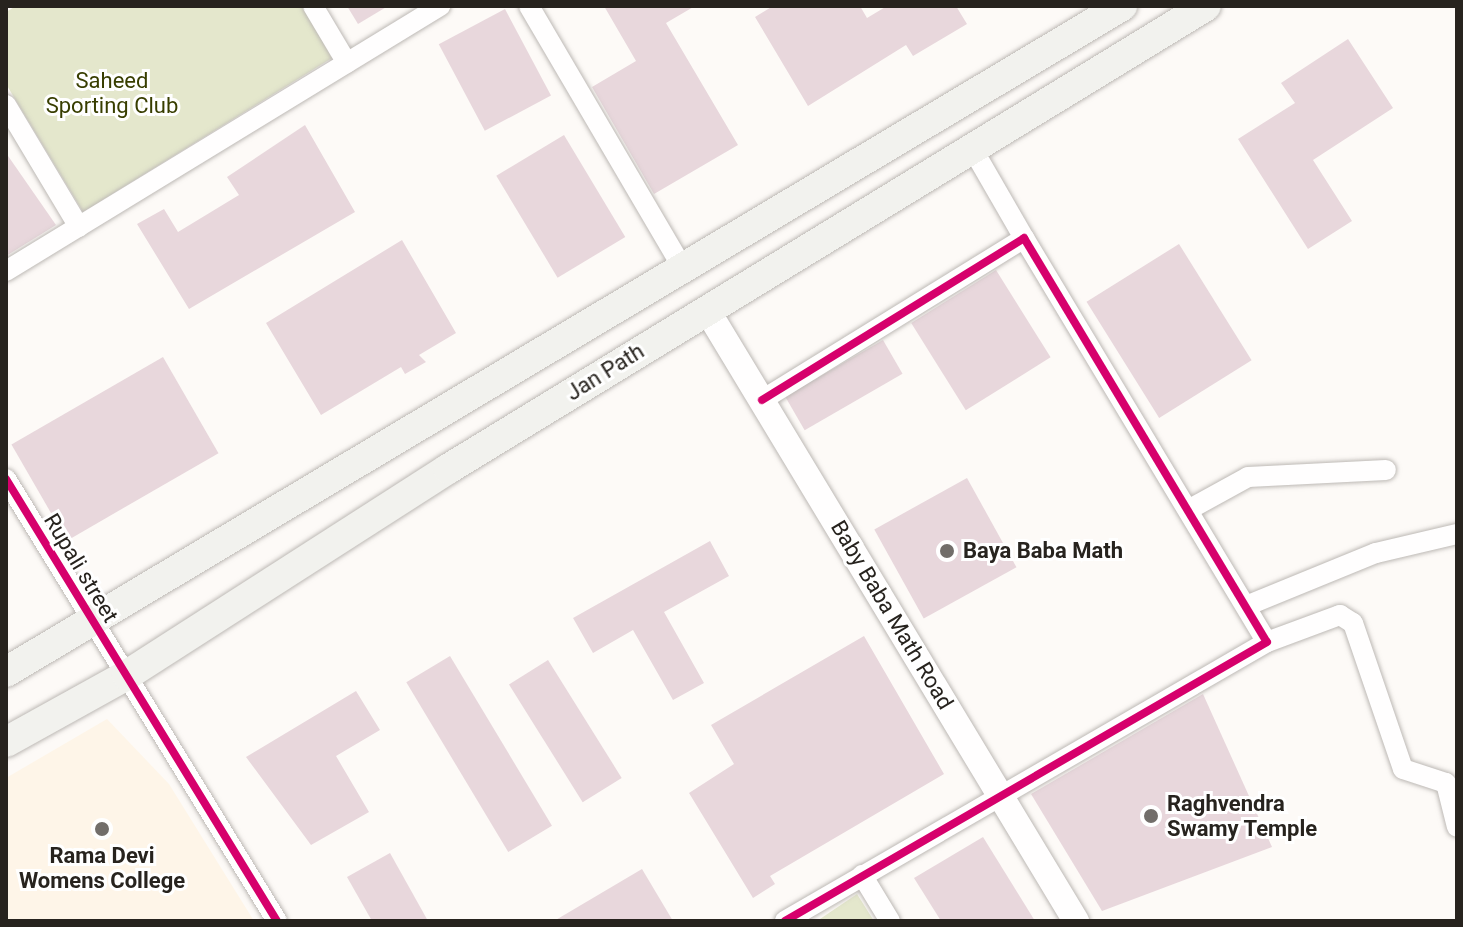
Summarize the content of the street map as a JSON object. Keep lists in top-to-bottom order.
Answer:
{
  "streets": {
    "main road": ["Jan Path"],
    "street": ["Rupali street", "Baby Baba Math Road"]
  },
  "crossings": [
    ["Jan Path", "Rupali street"],
    ["Jan Path", "Baby Baba Math Road"]
  ],
  "parks": ["Saheed Sporting Club"],
  "places": ["Baya Baba Math", "Raghvendra Swamy Temple", "Rama Devi Womens College"]
}
